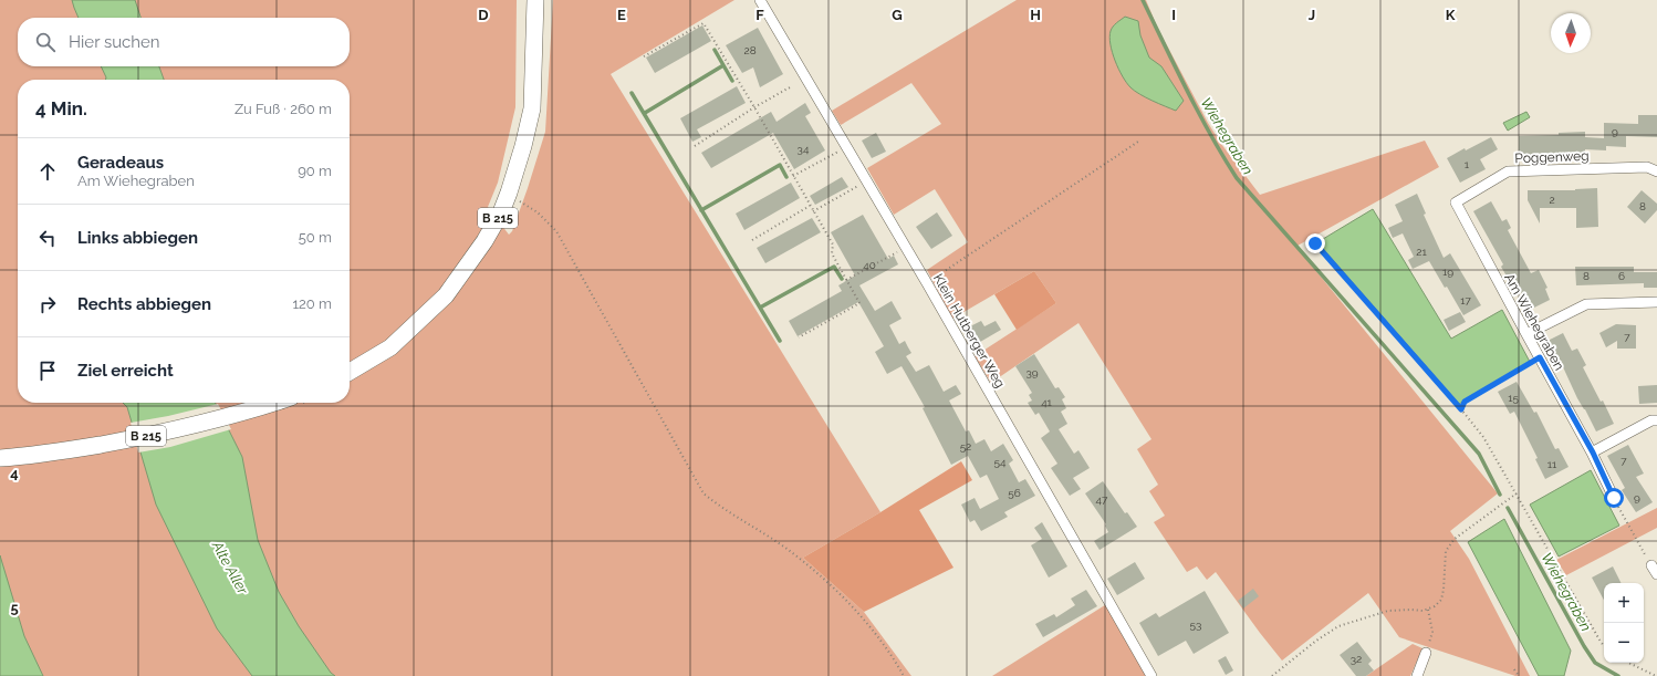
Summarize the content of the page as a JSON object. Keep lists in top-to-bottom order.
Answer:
{
  "streets": {
    "main road": ["B 215"],
    "street": ["Poggenweg", "Am Wiehegraben", "Klein Hutberger Weg"]
  },
  "crossings": [
    ["Poggenweg", "Am Wiehegraben"]
  ],
  "water": ["Wiehegraben", "Alte Aller"],
  "house_numbers": [
    "28",
    "9",
    "34",
    "1",
    "2",
    "8",
    "21",
    "40",
    "19",
    "8",
    "6",
    "17",
    "7",
    "39",
    "15",
    "41",
    "52",
    "7",
    "54",
    "11",
    "56",
    "9",
    "47",
    "53",
    "32"
  ],
  "north": "bottom",
  "page": {
    "search": "Hier suchen",
    "heading": ["4 Min.", "Zu Fuß · 260 m"],
    "list": [
      ["Geradeaus", "Am Wiehegraben", "90 m"],
      ["Links abbiegen", "50 m"],
      ["Rechts abbiegen", "120 m"],
      "Ziel erreicht"
    ],
    "map_buttons": ["+", "−"]
  },
  "grid": {
    "columns": [
      "D",
      "E",
      "F",
      "G",
      "H",
      "I",
      "J",
      "K"
    ],
    "rows": ["4", "5"]
  }
}
